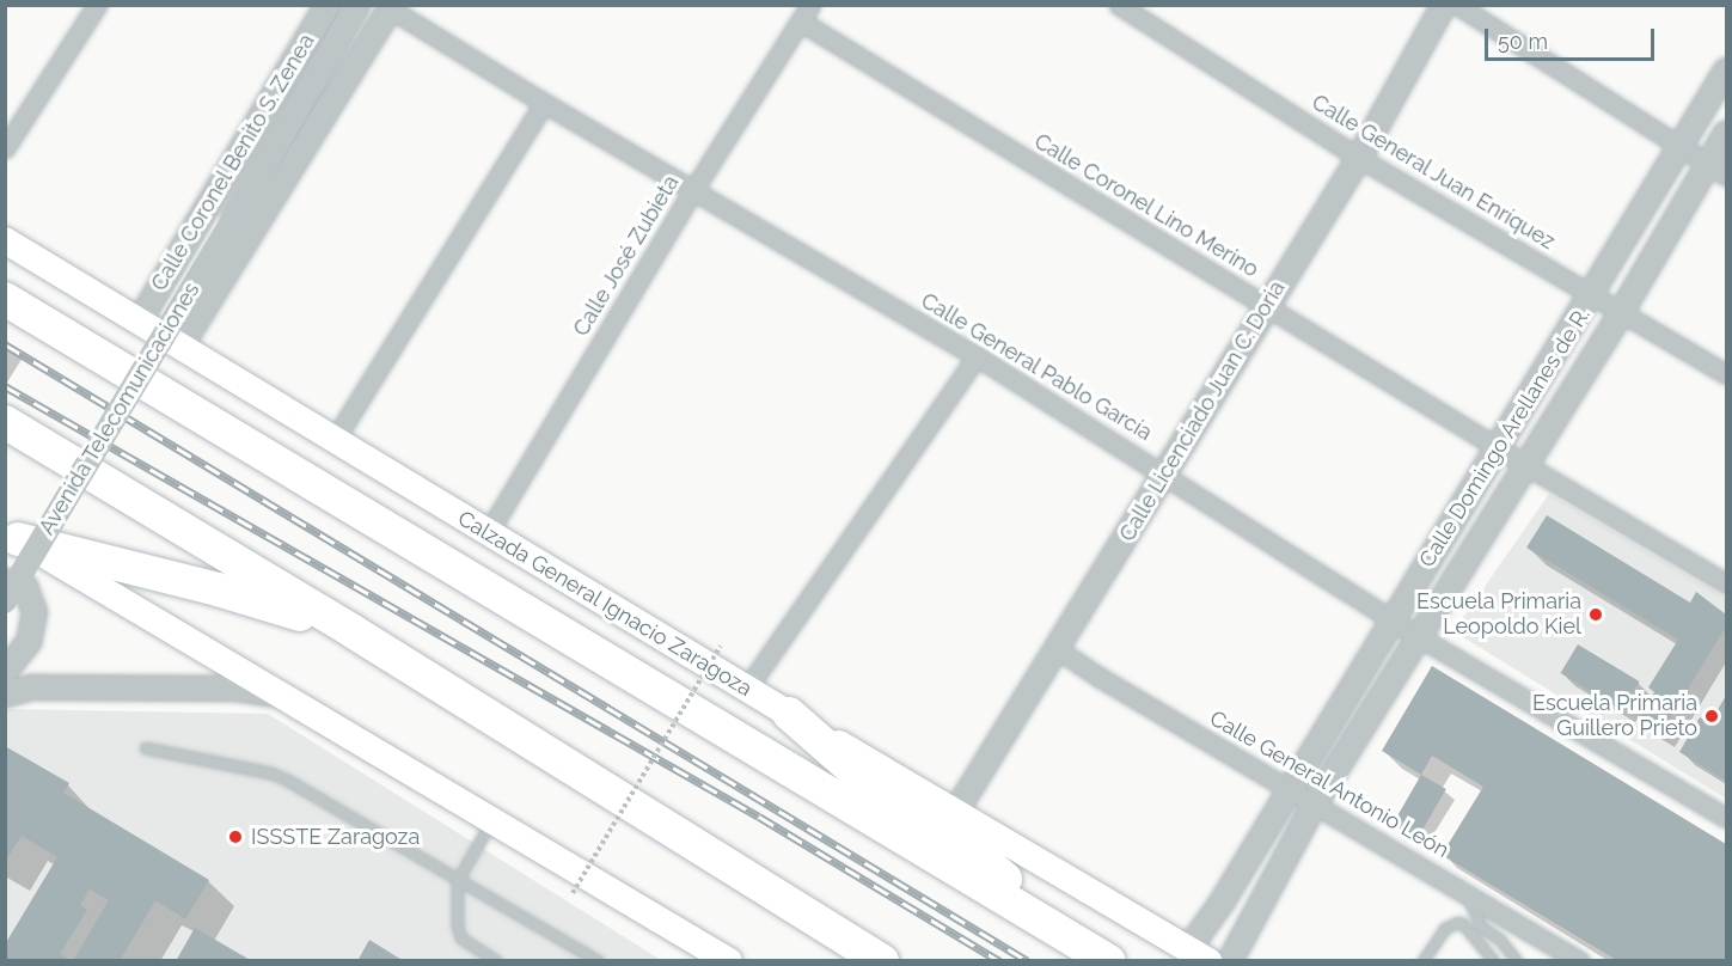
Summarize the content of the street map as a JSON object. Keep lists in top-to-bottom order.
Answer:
{
  "streets": {
    "main road": ["Calzada General Ignacio Zaragoza"],
    "street": [
      "Calle Coronel Benito S. Zenea",
      "Calle General Juan Enríquez",
      "Calle Coronel Lino Merino",
      "Calle José Zubieta",
      "Calle General Pablo García",
      "Avenida Telecomunicaciones",
      "Calle Licenciado Juan C. Doria",
      "Calle Domingo Arellanes de R.",
      "Calle General Antonio León"
    ]
  },
  "crossings": [
    ["Calle Coronel Benito S. Zenea", "Avenida Telecomunicaciones"],
    ["Calle Coronel Benito S. Zenea", "Calzada General Ignacio Zaragoza"],
    ["Calle General Juan Enríquez", "Calle Licenciado Juan C. Doria"],
    ["Calle General Juan Enríquez", "Calle Domingo Arellanes de R."],
    ["Calle Coronel Lino Merino", "Calle José Zubieta"],
    ["Calle Coronel Lino Merino", "Calle Licenciado Juan C. Doria"],
    ["Calle Coronel Lino Merino", "Calle Domingo Arellanes de R."],
    ["Calle José Zubieta", "Calle General Pablo García"],
    ["Calle José Zubieta", "Calzada General Ignacio Zaragoza"],
    ["Calle General Pablo García", "Calle Licenciado Juan C. Doria"],
    ["Calle General Pablo García", "Calle Domingo Arellanes de R."],
    ["Calle Licenciado Juan C. Doria", "Calzada General Ignacio Zaragoza"],
    ["Calle Licenciado Juan C. Doria", "Calle General Antonio León"],
    ["Calle Domingo Arellanes de R.", "Calzada General Ignacio Zaragoza"],
    ["Calle Domingo Arellanes de R.", "Calle General Antonio León"]
  ],
  "places": ["Escuela Primaria Leopoldo Kiel", "Escuela Primaria Guillero Prieto", "ISSSTE Zaragoza"],
  "scale_bar": "50 m"
}
